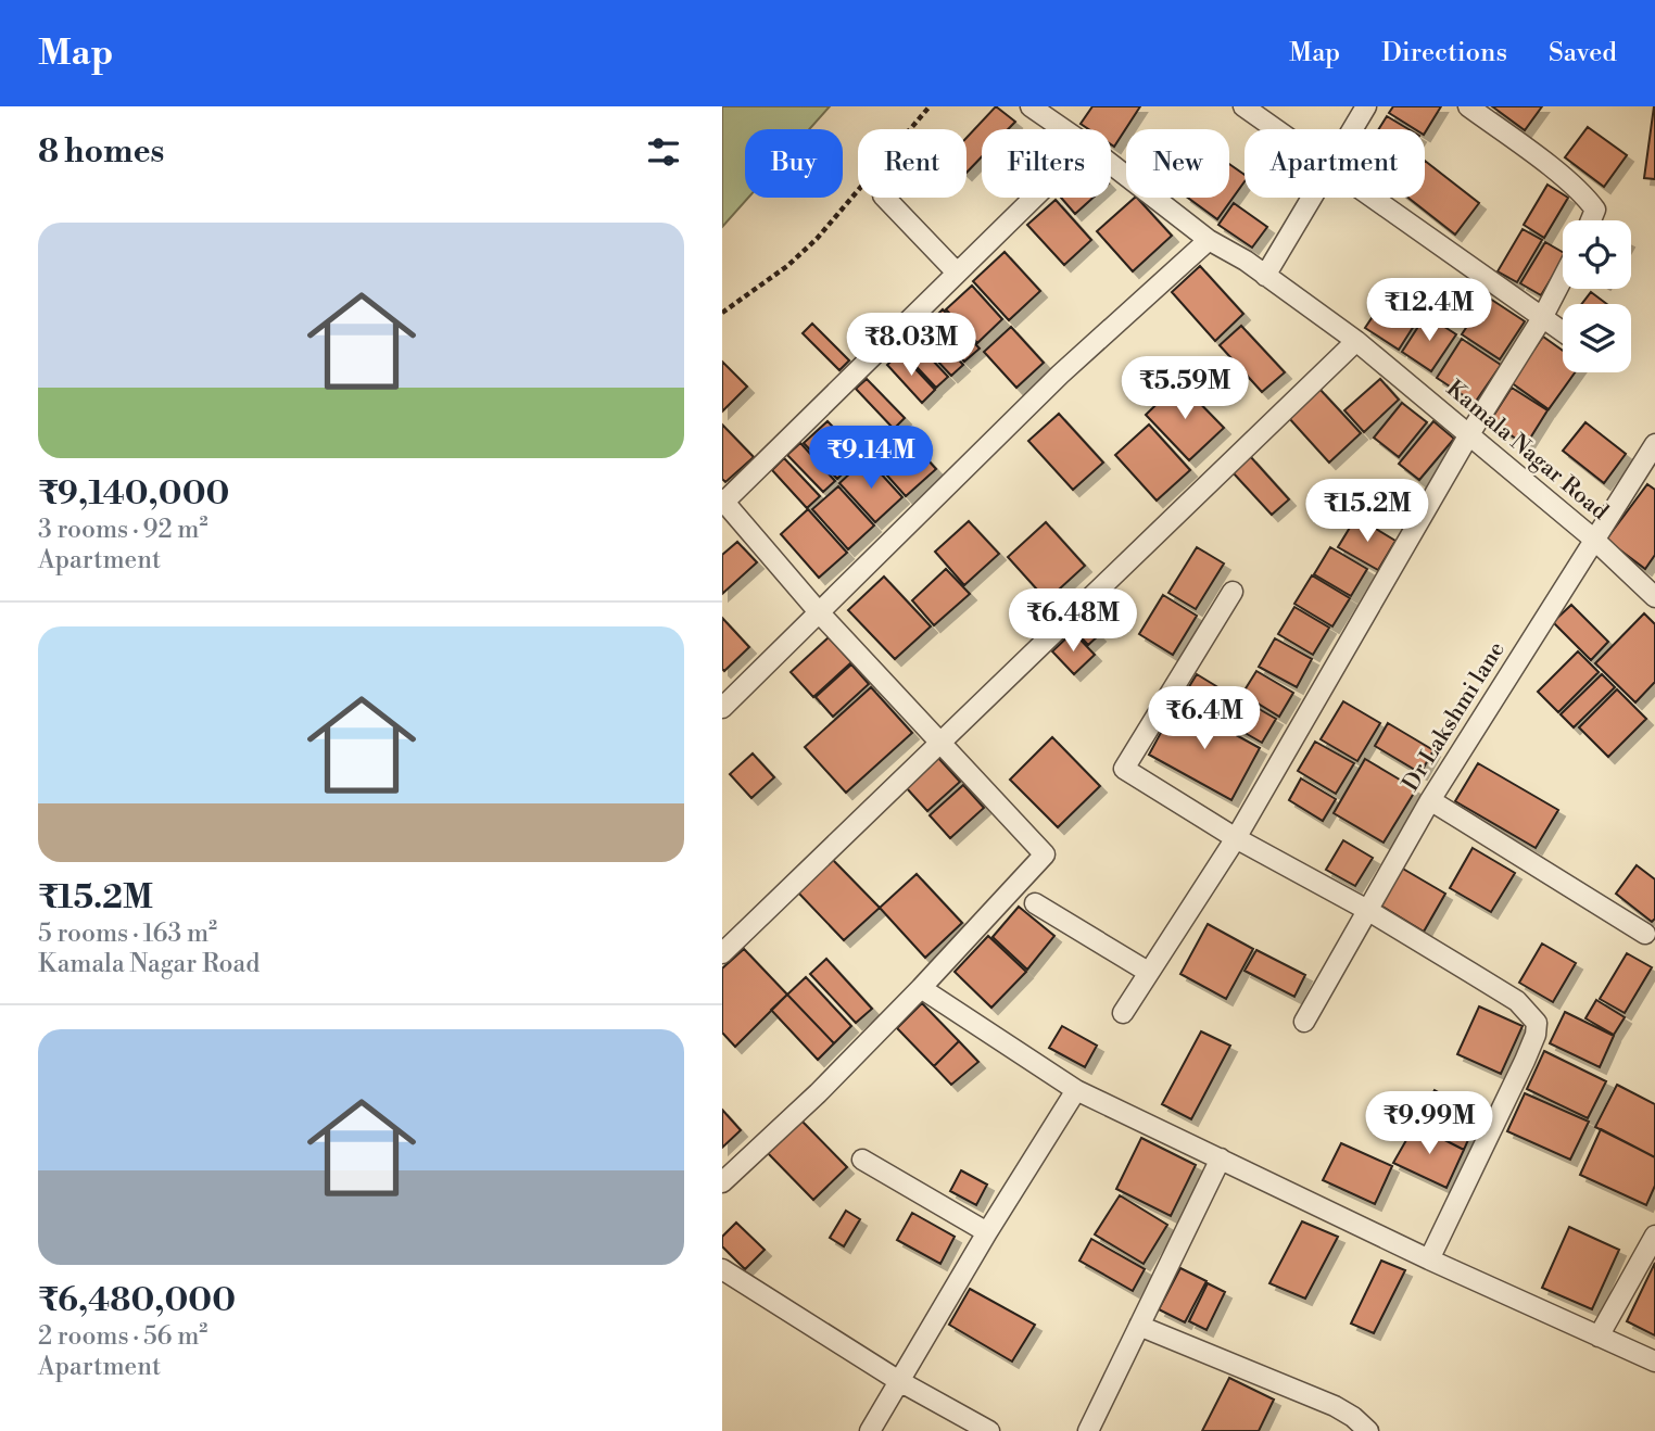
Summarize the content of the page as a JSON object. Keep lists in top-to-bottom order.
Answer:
{
  "streets": {
    "street": ["Kamala Nagar Road", "Dr Lakshmi lane"]
  },
  "crossings": [
    ["Kamala Nagar Road", "Dr Lakshmi lane"]
  ],
  "page": {
    "header": "Map",
    "nav": ["Map", "Directions", "Saved"],
    "heading": "8 homes",
    "chip": [
      "Buy",
      "Rent",
      "Filters",
      "New",
      "Apartment"
    ],
    "list": [
      {
        "name": "₹9,140,000",
        "note": "3 rooms · 92 m² · Apartment"
      },
      {
        "name": "₹15.2M",
        "note": "5 rooms · 163 m² · Kamala Nagar Road"
      },
      {
        "name": "₹6,480,000",
        "note": "2 rooms · 56 m² · Apartment"
      }
    ],
    "price": [
      "₹12.4M",
      "₹8.03M",
      "₹5.59M",
      "₹9.14M",
      "₹15.2M",
      "₹6.48M",
      "₹6.4M",
      "₹9.99M"
    ]
  }
}
